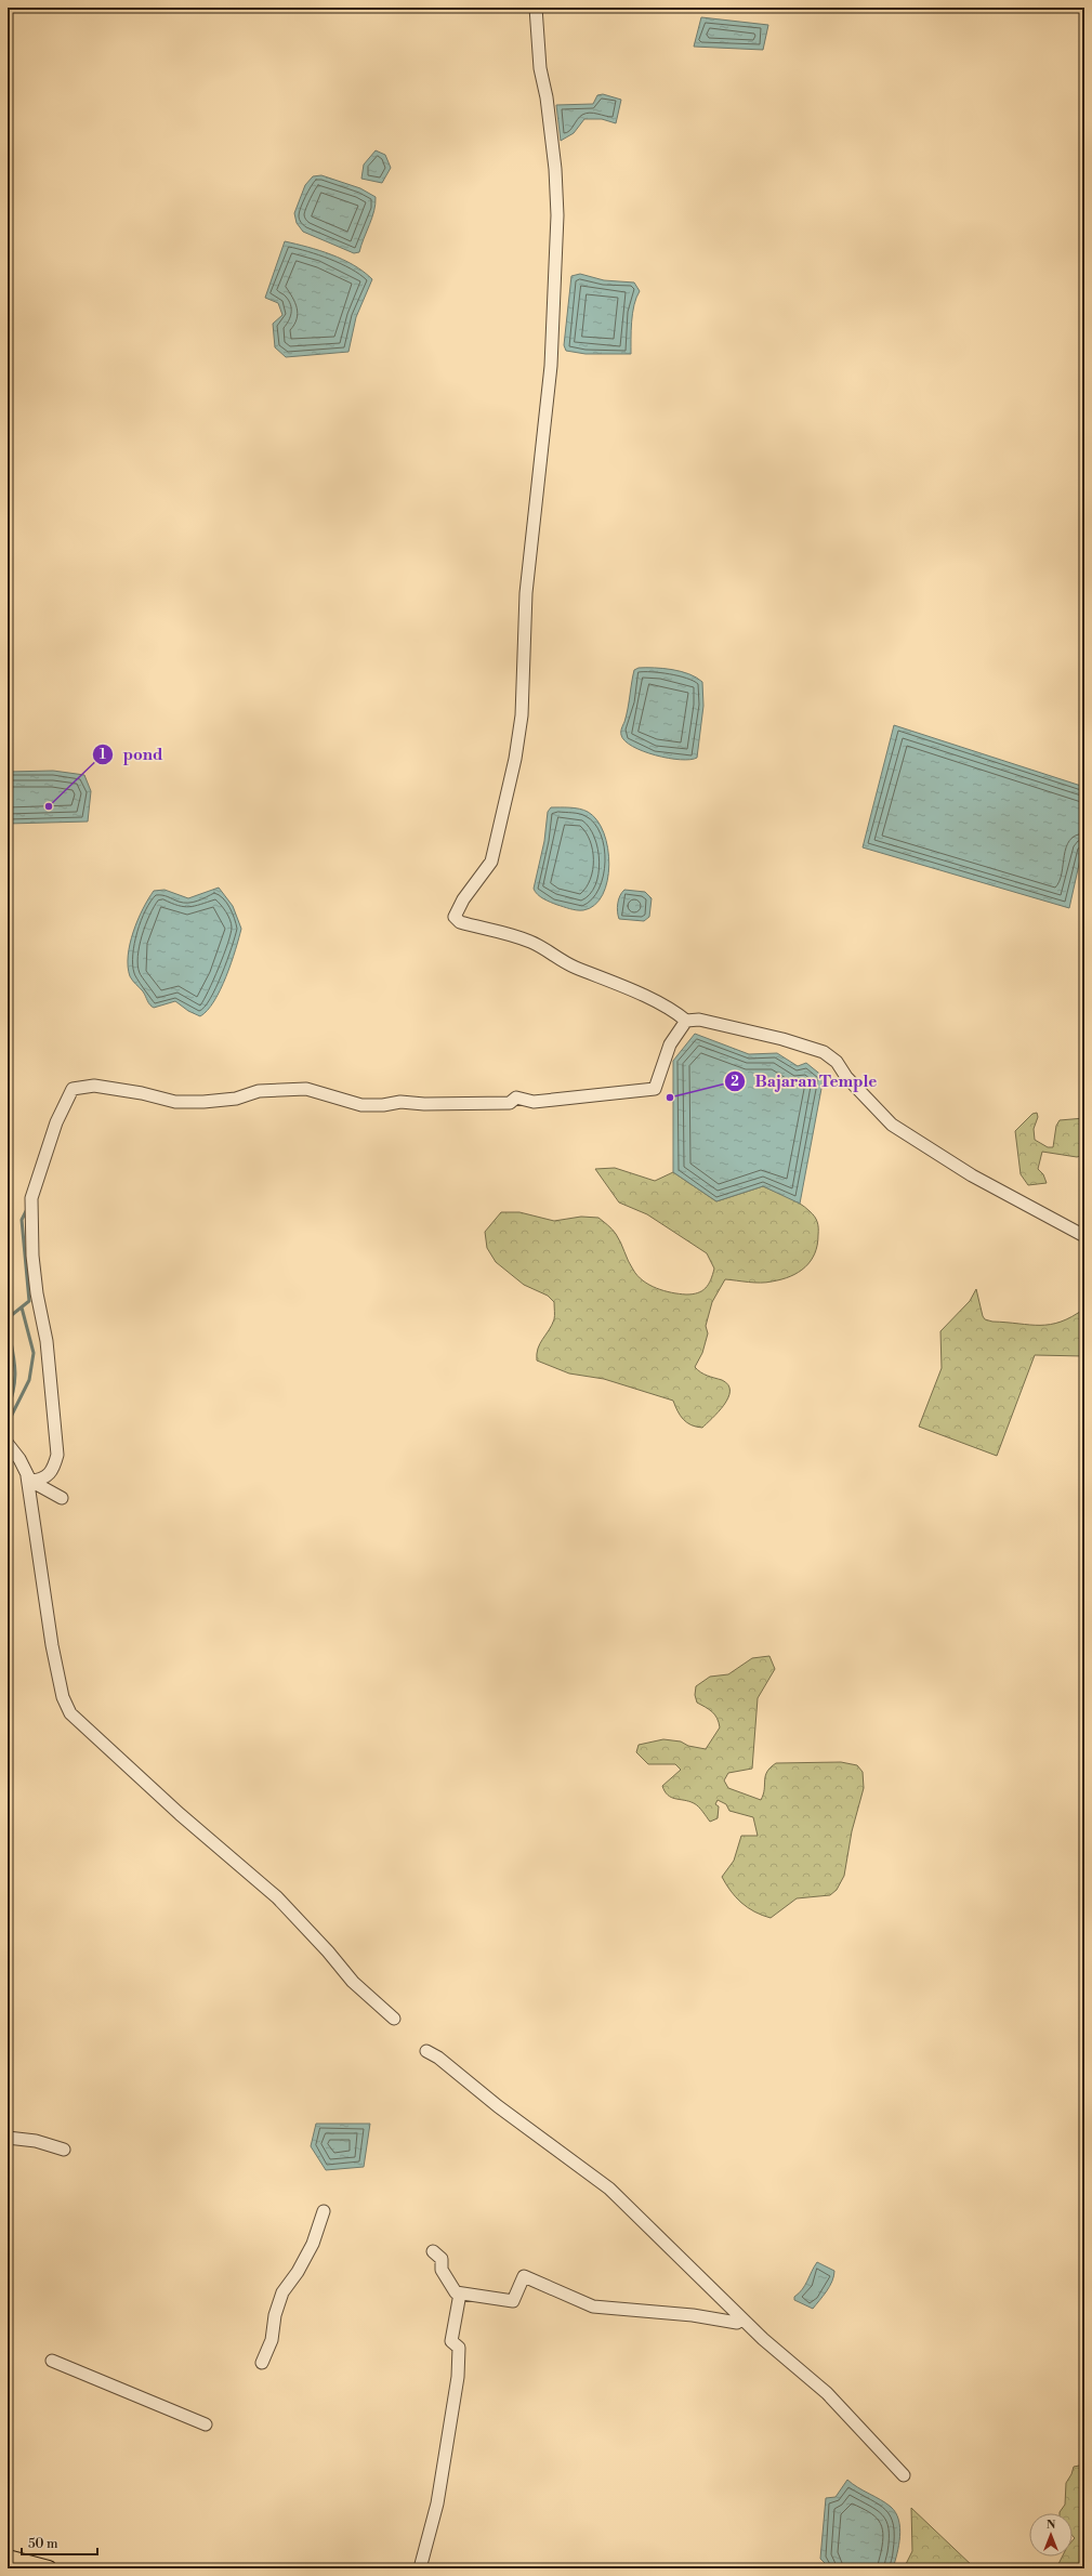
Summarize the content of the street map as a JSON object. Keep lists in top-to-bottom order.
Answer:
{
  "places": ["pond", "Bajaran Temple"],
  "scale_bar": "50 m",
  "north": "top"
}
